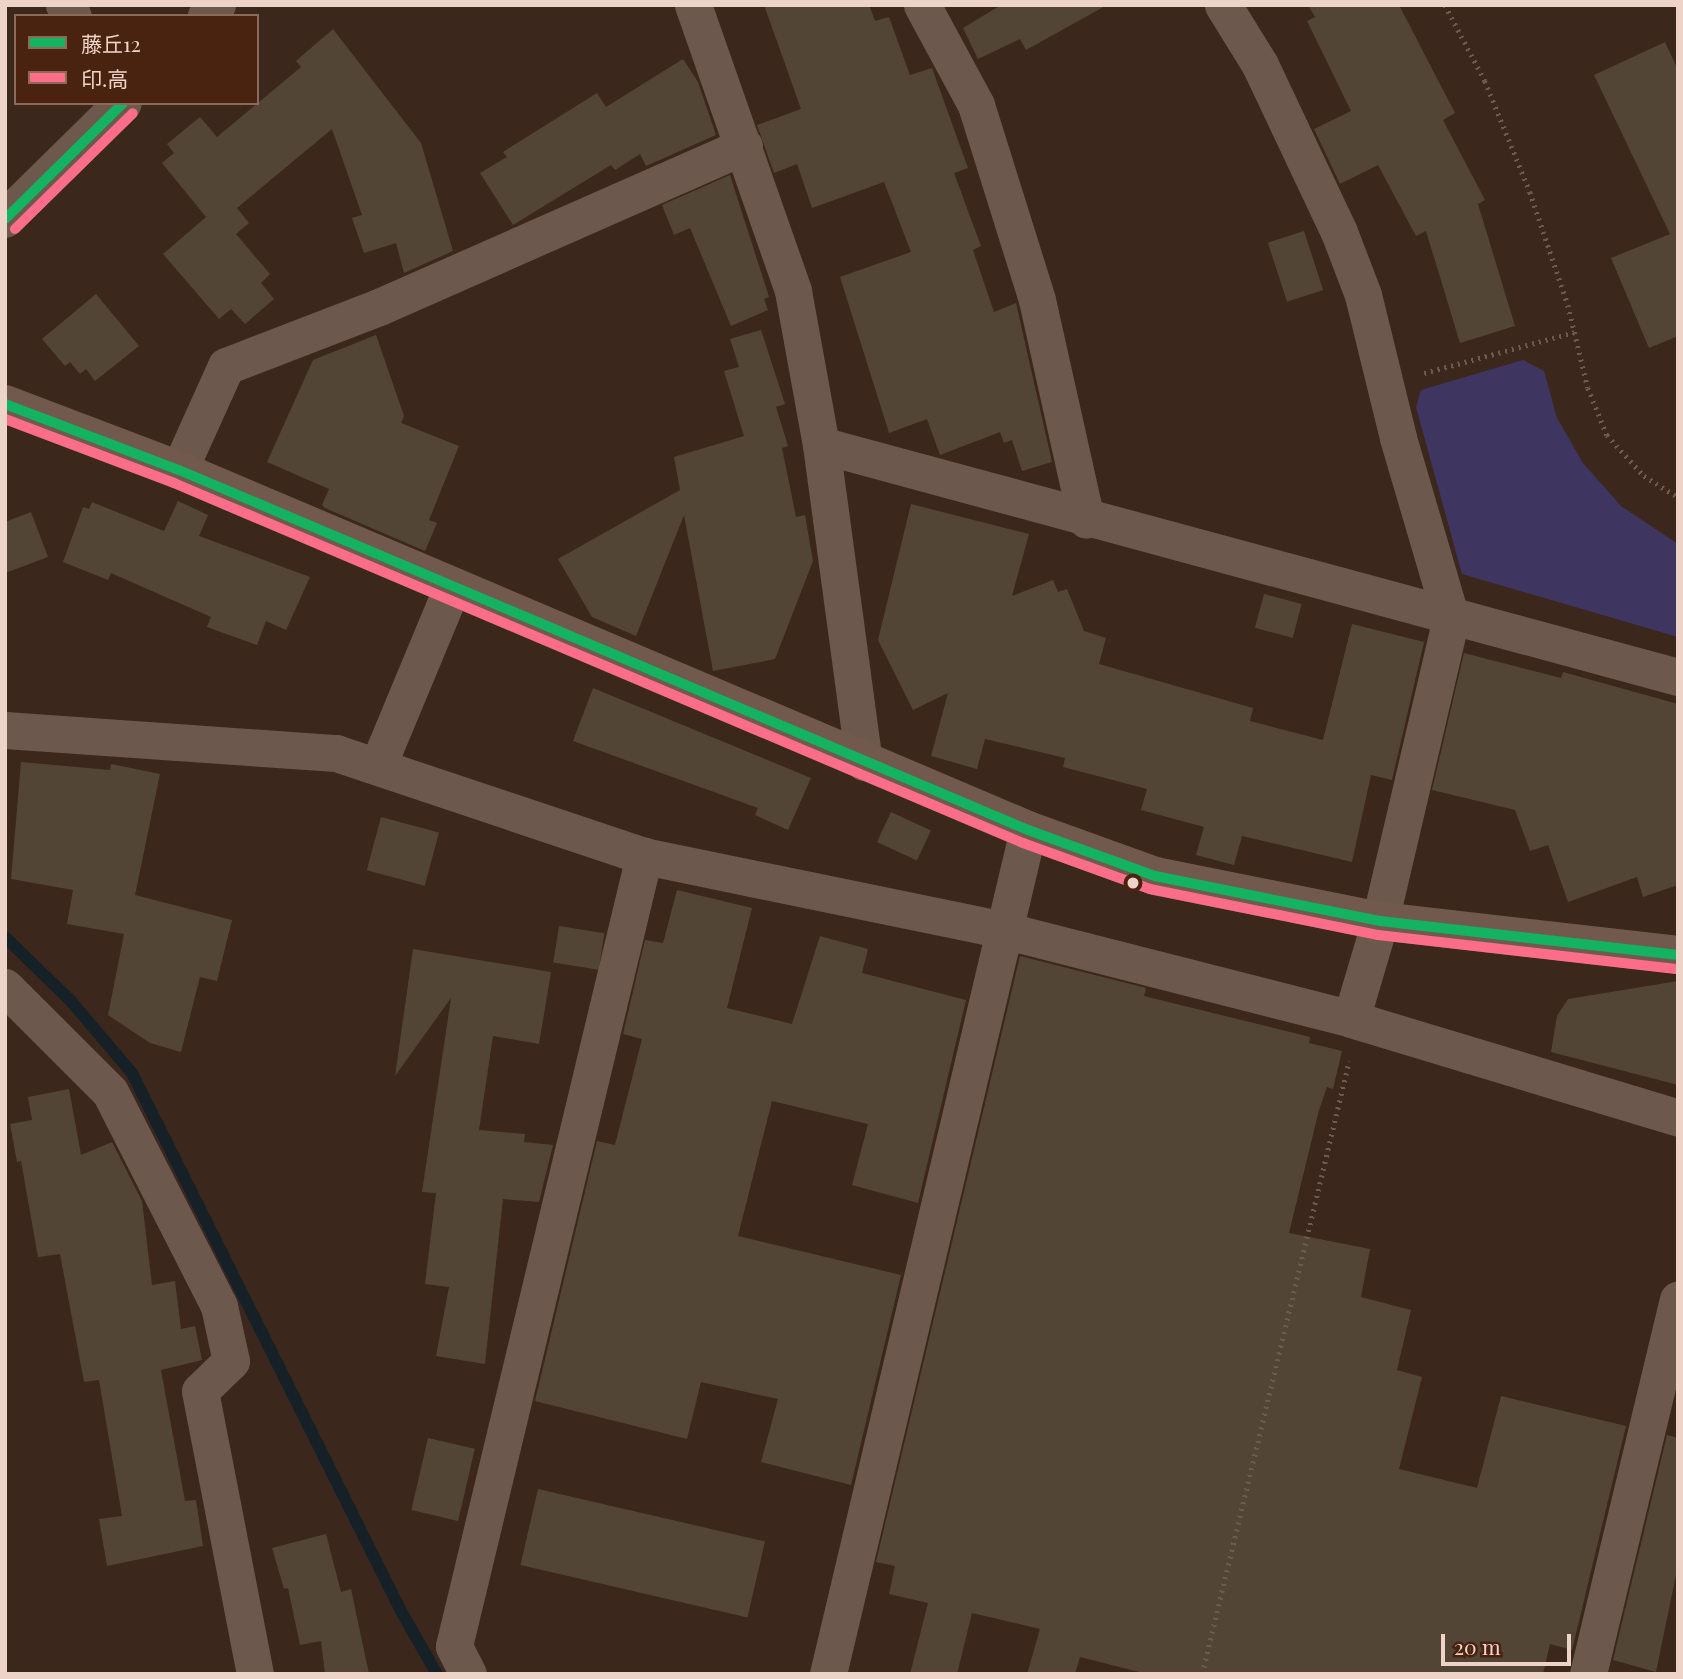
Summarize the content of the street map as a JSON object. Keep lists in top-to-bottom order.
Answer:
{
  "lines": ["transit line 藤丘12", "transit line 印.高"],
  "legend": ["藤丘12", "印.高"],
  "scale_bar": "20 m"
}
